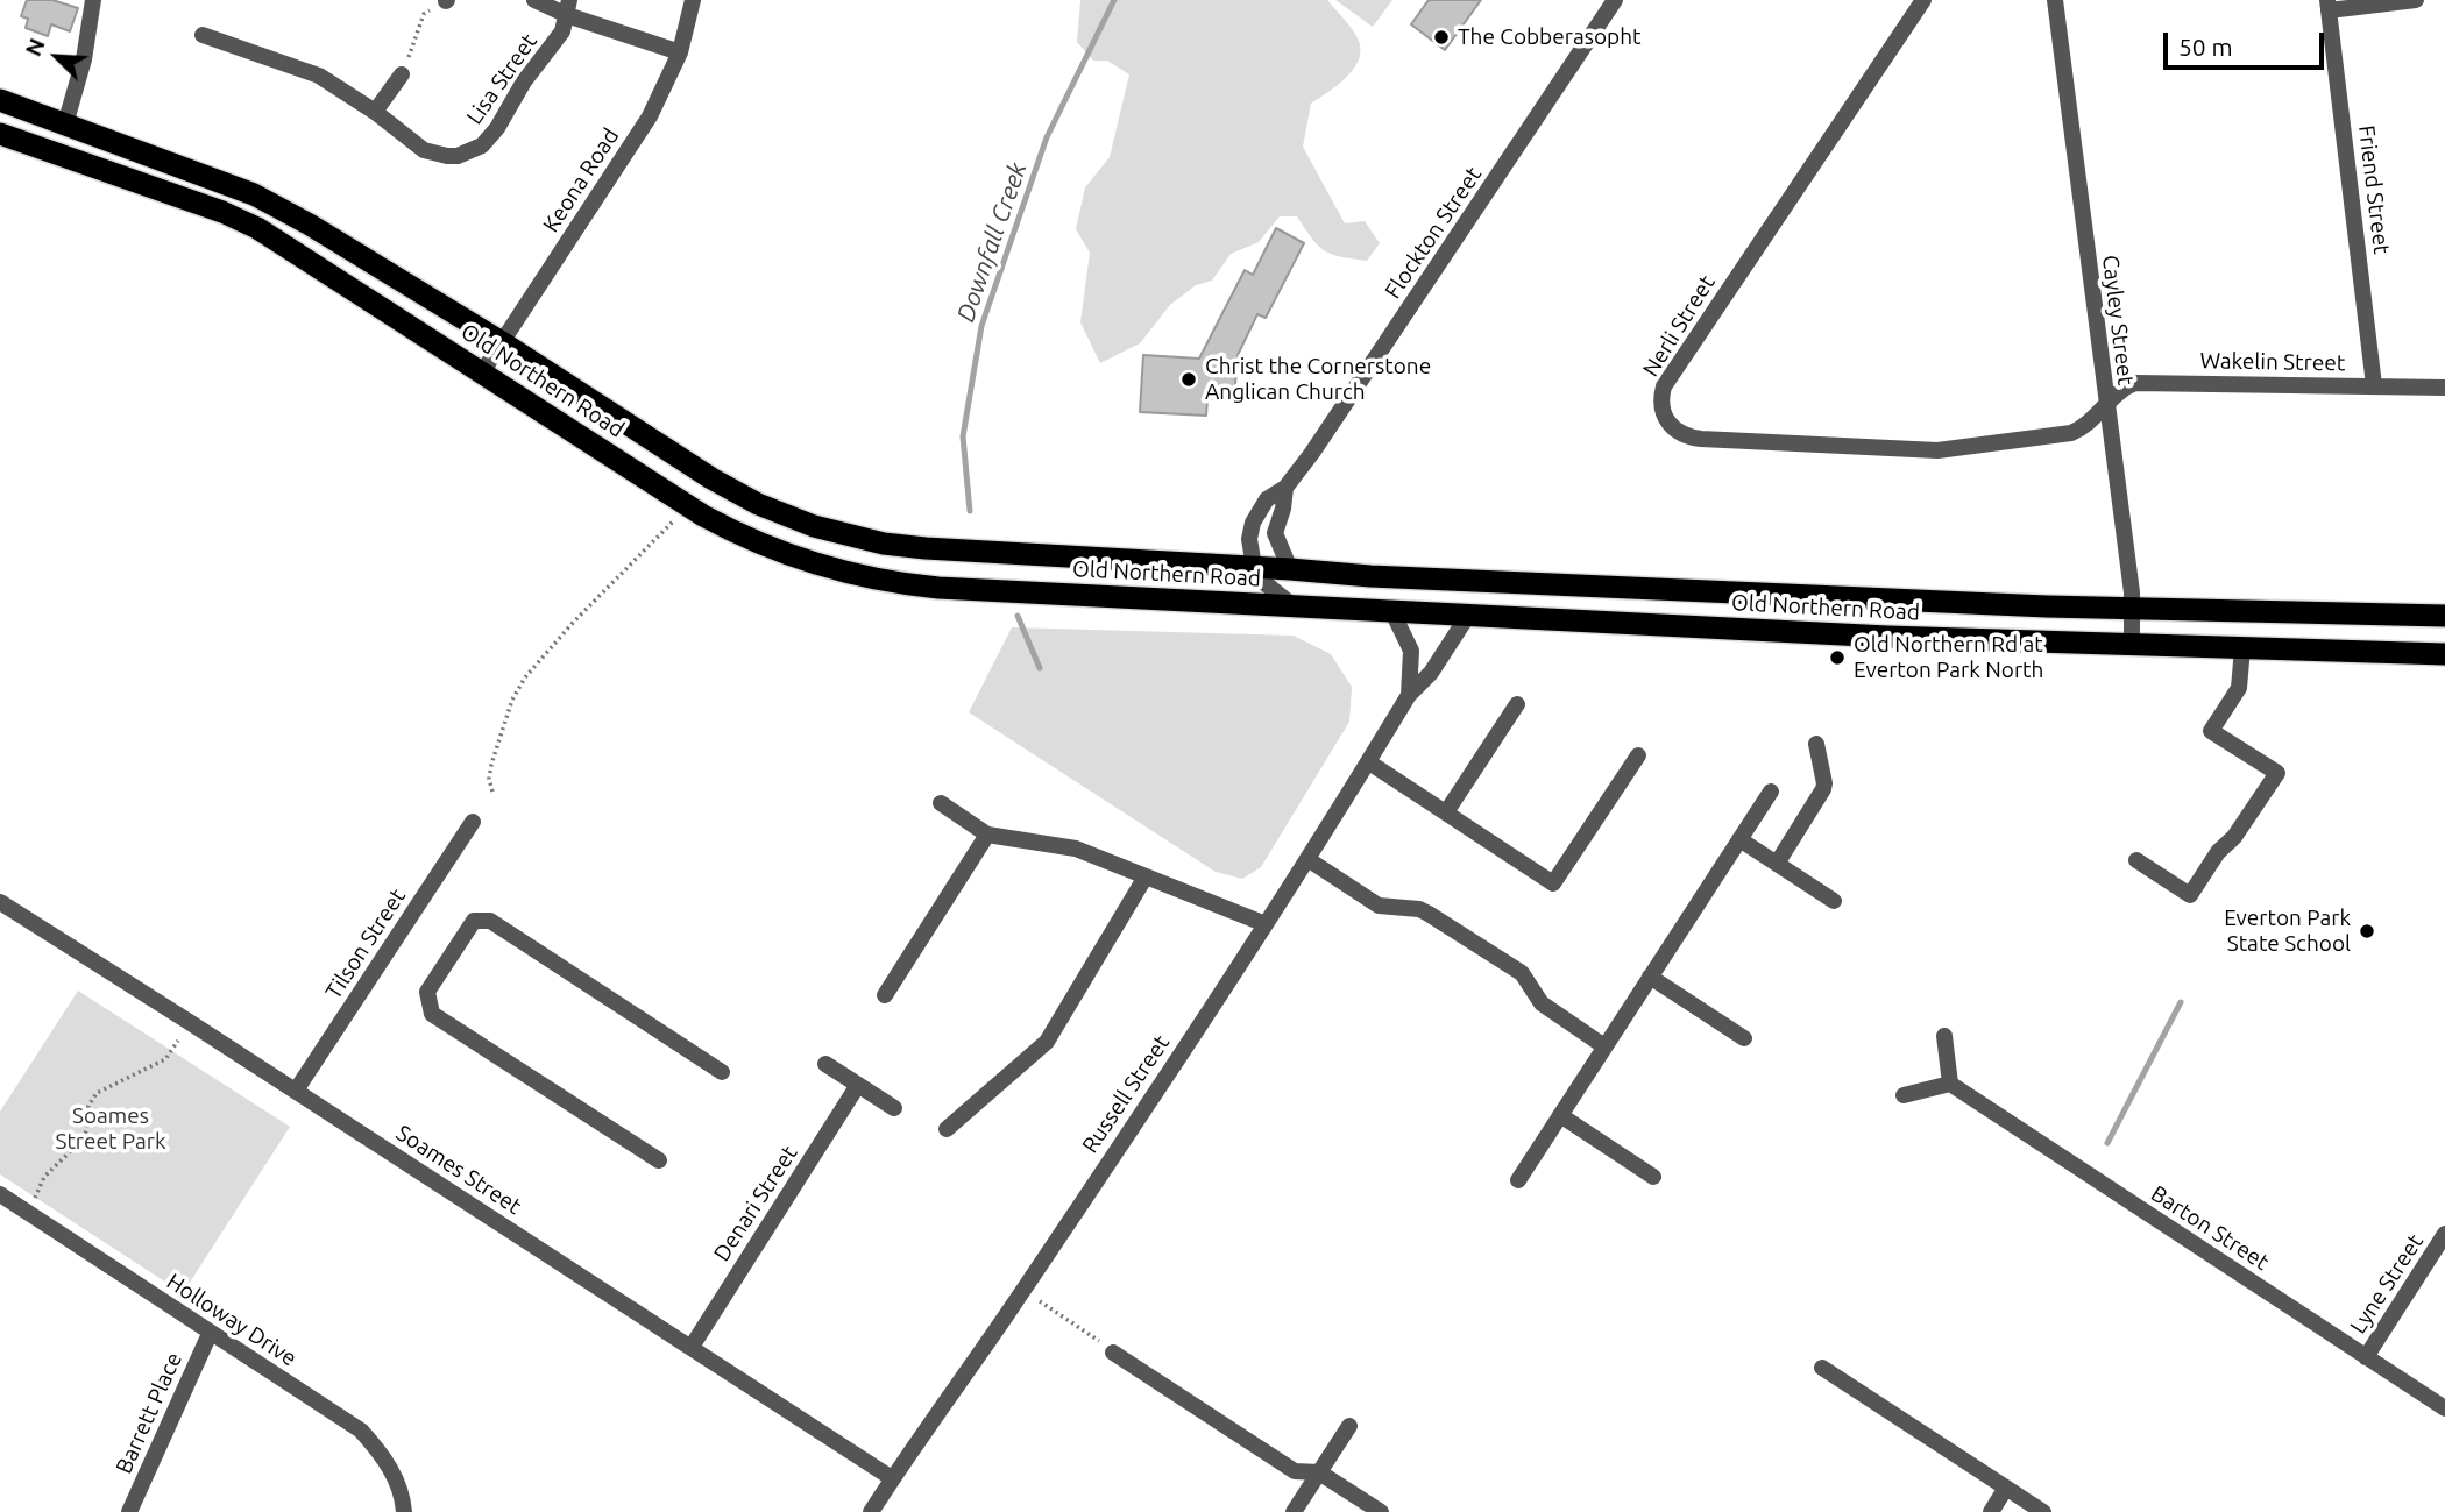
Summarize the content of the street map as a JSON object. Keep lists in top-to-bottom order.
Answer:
{
  "streets": {
    "highway": ["Old Northern Road"],
    "street": [
      "Lisa Street",
      "Keona Road",
      "Friend Street",
      "Flockton Street",
      "Cayley Street",
      "Nerli Street",
      "Wakelin Street",
      "Tilson Street",
      "Russell Street",
      "Soames Street",
      "Denari Street",
      "Barton Street",
      "Lyne Street",
      "Holloway Drive",
      "Barrett Place"
    ]
  },
  "crossings": [
    ["Keona Road", "Old Northern Road"],
    ["Friend Street", "Wakelin Street"],
    ["Flockton Street", "Old Northern Road"],
    ["Cayley Street", "Nerli Street"],
    ["Cayley Street", "Wakelin Street"],
    ["Cayley Street", "Old Northern Road"],
    ["Nerli Street", "Wakelin Street"],
    ["Old Northern Road", "Russell Street"],
    ["Tilson Street", "Soames Street"],
    ["Russell Street", "Soames Street"],
    ["Soames Street", "Denari Street"],
    ["Barton Street", "Lyne Street"],
    ["Holloway Drive", "Barrett Place"]
  ],
  "water": ["Downfall Creek"],
  "parks": ["Soames Street Park"],
  "places": [
    "The Cobberasopht",
    "Christ the Cornerstone Anglican Church",
    "Old Northern Rd at Everton Park North",
    "Everton Park State School"
  ],
  "scale_bar": "50 m",
  "north": "top left"
}
